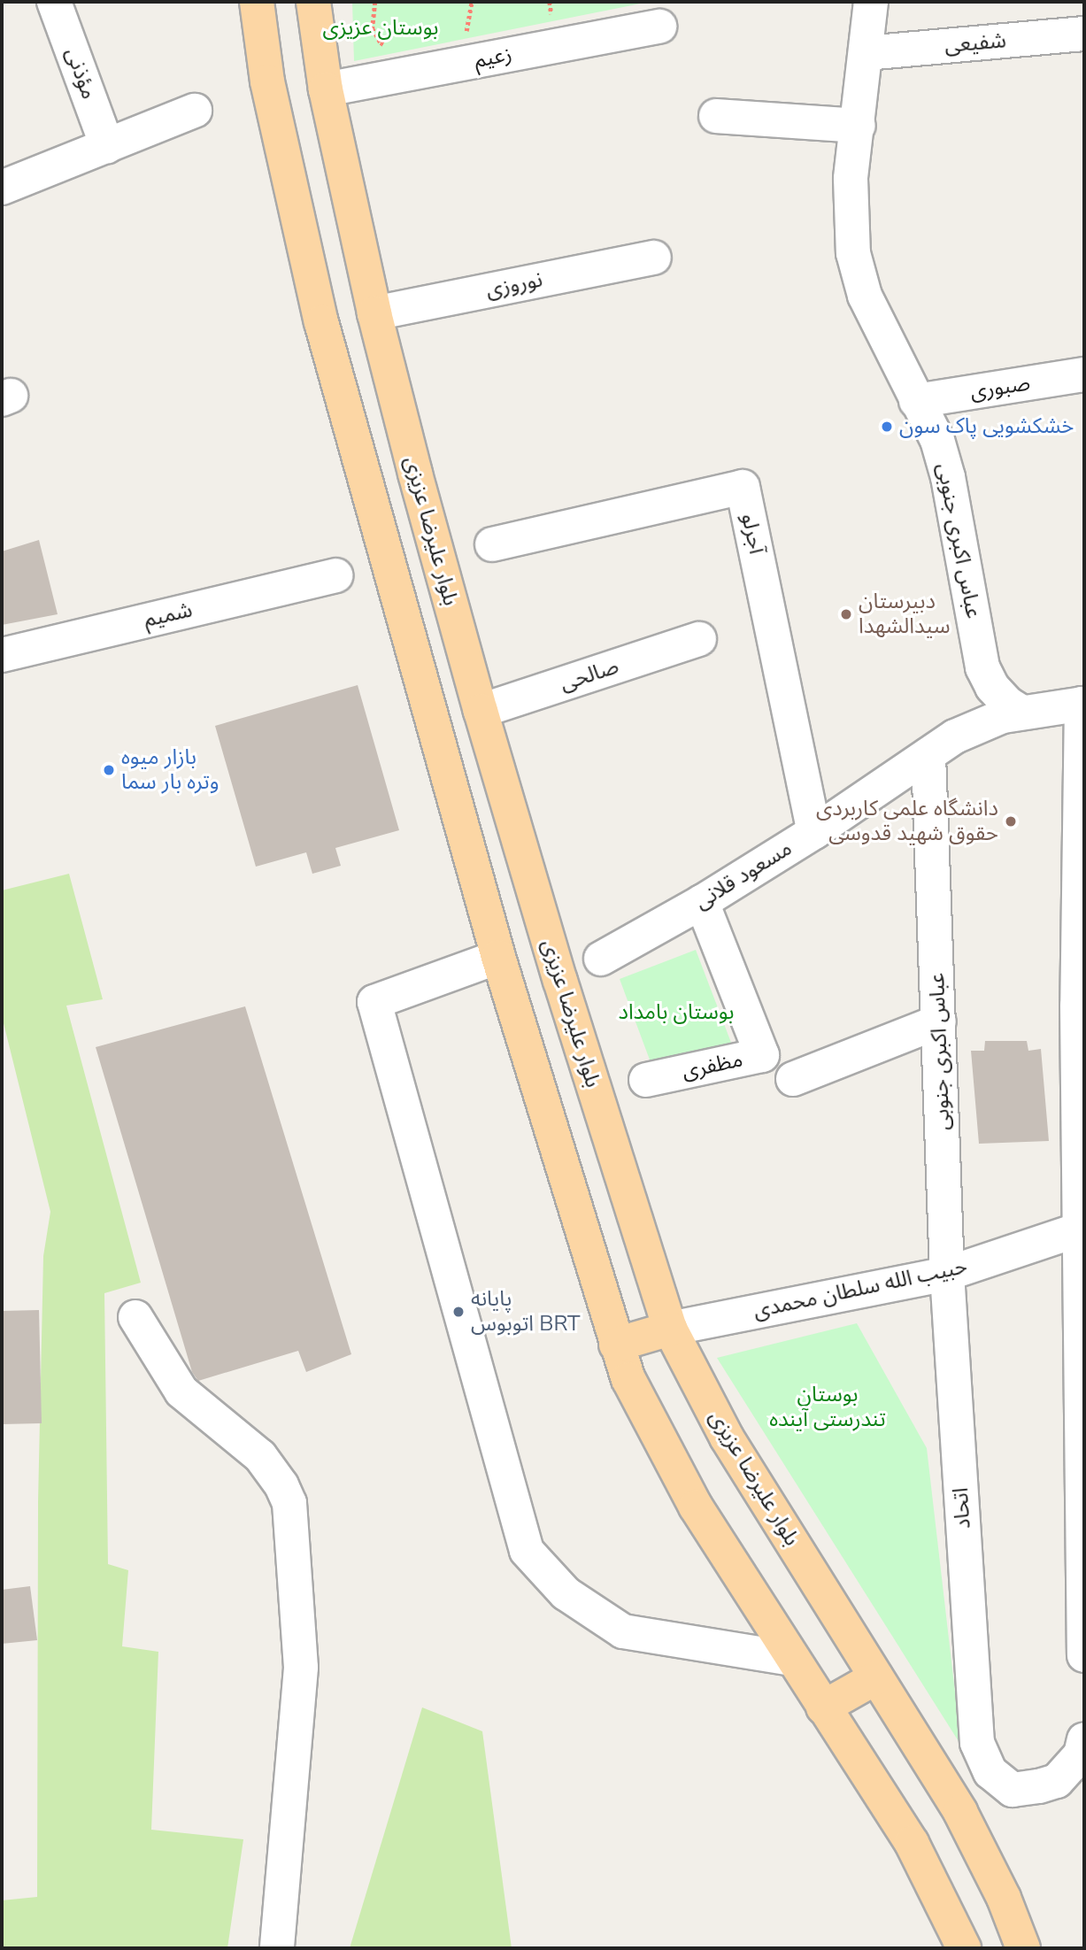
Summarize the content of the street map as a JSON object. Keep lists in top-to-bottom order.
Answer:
{
  "streets": {
    "main road": ["بلوار علیرضا عزیزی"],
    "street": [
      "شفیعی",
      "زعیم",
      "مؤذنی",
      "نوروزی",
      "صبوری",
      "آجرلو",
      "عباس اکبری جنوبی",
      "شمیم",
      "صالحی",
      "مسعود قلانی",
      "مظفری",
      "حبیب الله سلطان محمدی",
      "اتحاد"
    ]
  },
  "crossings": [
    ["شفیعی", "عباس اکبری جنوبی"],
    ["زعیم", "بلوار علیرضا عزیزی"],
    ["نوروزی", "بلوار علیرضا عزیزی"],
    ["صبوری", "عباس اکبری جنوبی"],
    ["بلوار علیرضا عزیزی", "صالحی"],
    ["بلوار علیرضا عزیزی", "حبیب الله سلطان محمدی"],
    ["آجرلو", "مسعود قلانی"],
    ["عباس اکبری جنوبی", "مسعود قلانی"],
    ["عباس اکبری جنوبی", "حبیب الله سلطان محمدی"],
    ["عباس اکبری جنوبی", "اتحاد"],
    ["مسعود قلانی", "مظفری"],
    ["حبیب الله سلطان محمدی", "اتحاد"]
  ],
  "parks": ["بوستان عزیزی", "بوستان بامداد", "بوستان تندرستی آینده"],
  "places": [
    "خشکشویی پاک سون",
    "دبيرستان سیدالشهدا",
    "بازار میوه وتره بار سما",
    "دانشگاه علمی کاربردی حقوق شهید قدوسی",
    "پایانه اتوبوس BRT"
  ]
}
